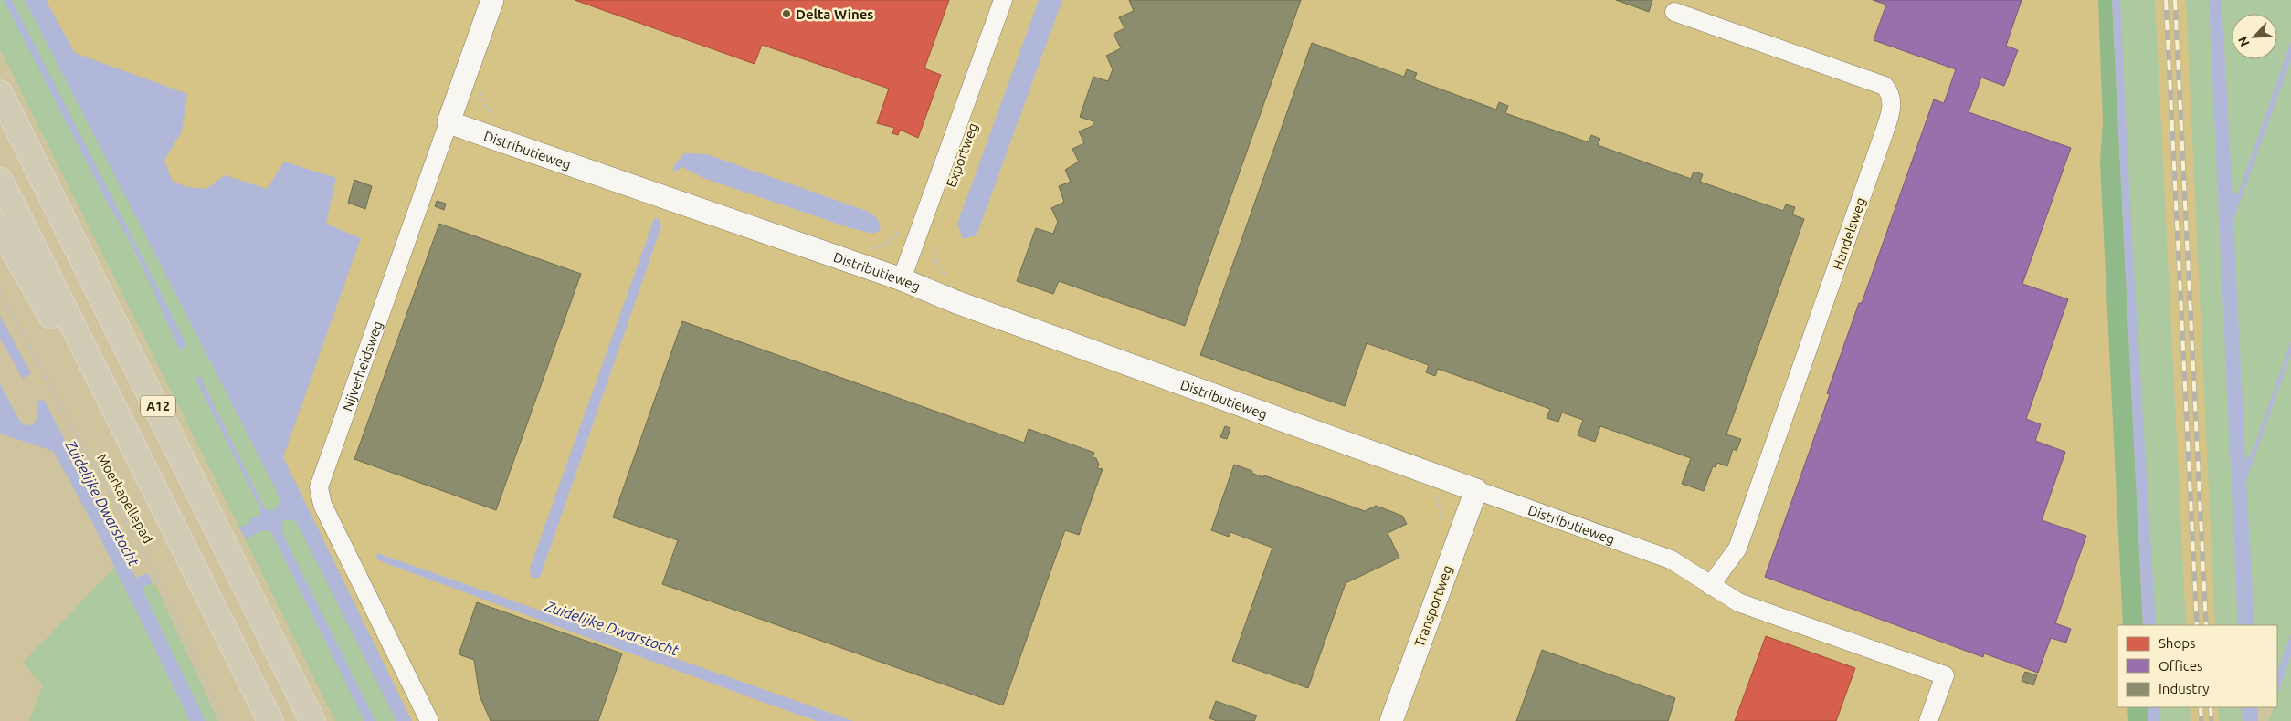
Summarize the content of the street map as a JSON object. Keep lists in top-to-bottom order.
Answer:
{
  "streets": {
    "highway": ["A12"],
    "street": [
      "Distributieweg",
      "Exportweg",
      "Handelsweg",
      "Nijverheidsweg",
      "Transportweg"
    ],
    "path": ["Moerkapellepad"]
  },
  "crossings": [
    ["Distributieweg", "Exportweg"],
    ["Distributieweg", "Handelsweg"],
    ["Distributieweg", "Nijverheidsweg"],
    ["Distributieweg", "Transportweg"]
  ],
  "water": ["Zuidelijke Dwarstocht"],
  "places": ["Delta Wines"],
  "legend": ["Shops", "Offices", "Industry"],
  "north": "bottom left"
}
